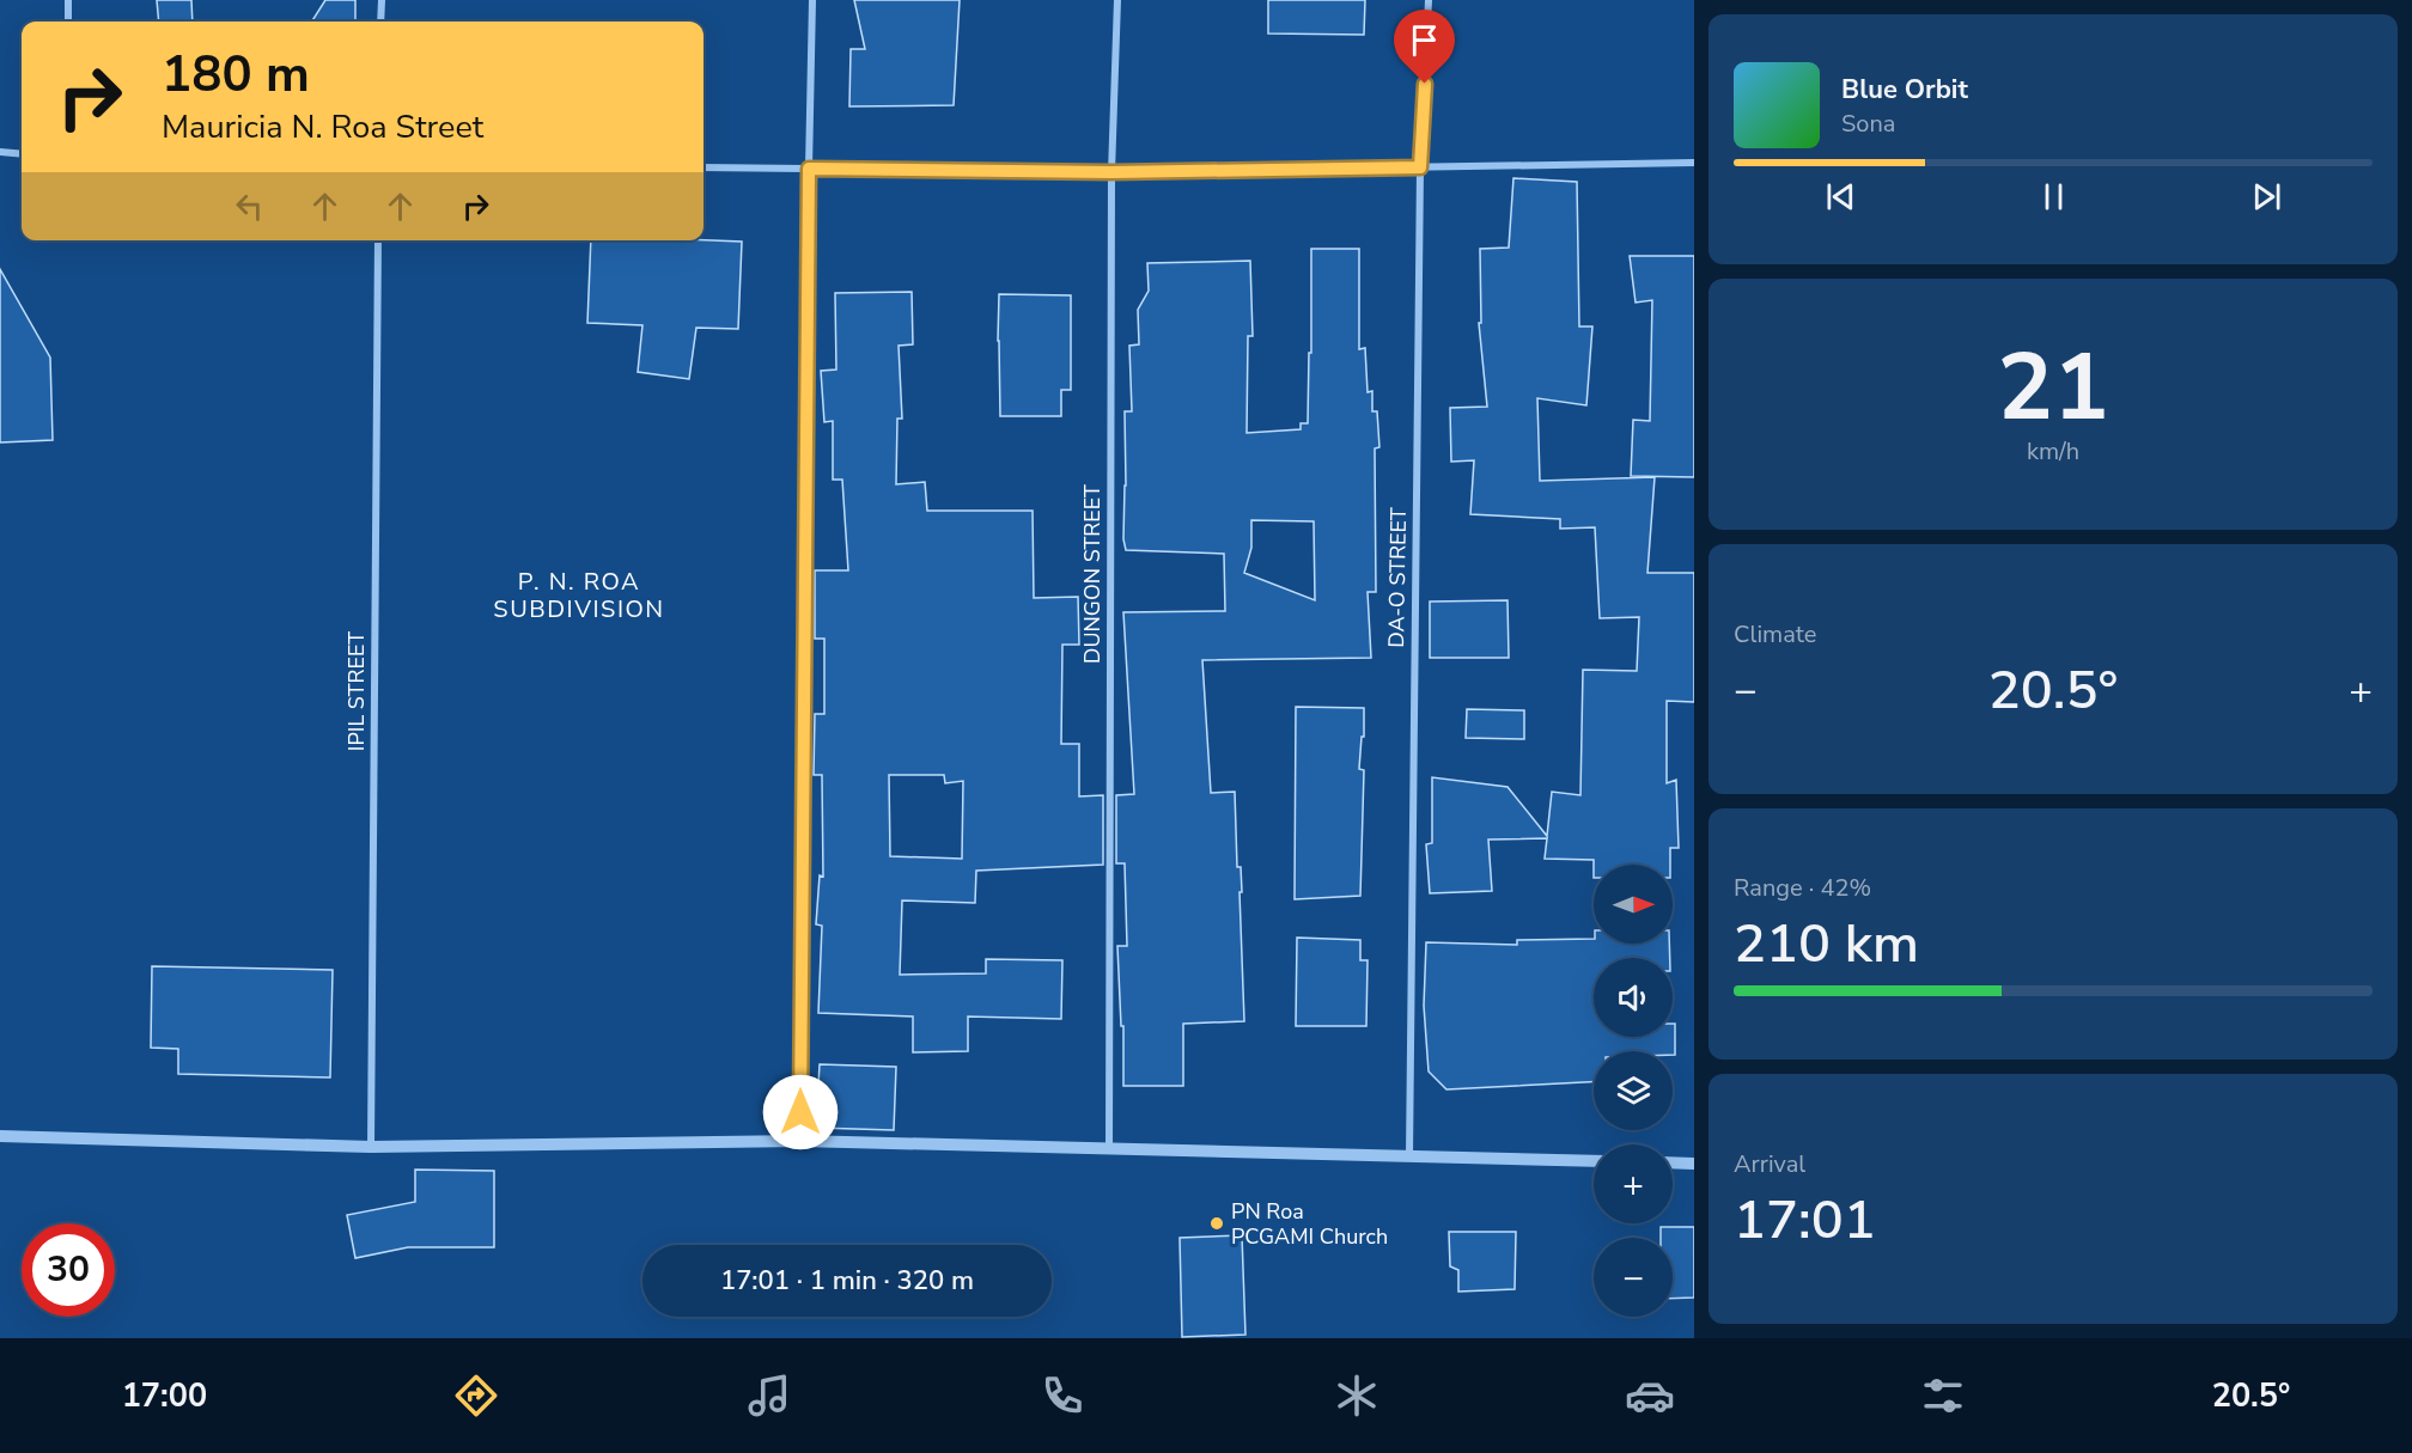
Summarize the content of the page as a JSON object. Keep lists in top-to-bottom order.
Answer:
{
  "streets": {
    "street": ["DUNGON STREET", "DA-O STREET", "IPIL STREET"]
  },
  "districts": ["P. N. ROA SUBDIVISION"],
  "places": ["PN Roa PCGAMI Church"],
  "north": "right",
  "page": {
    "turn": ["180 m", "Mauricia N. Roa Street"],
    "song": ["Blue Orbit", "Sona"],
    "tile": [
      ["21", "km/h"],
      "Climate",
      ["Range · 42%", "210 km"],
      ["Arrival", "17:01"]
    ],
    "heat": ["−", "20.5°", "+"],
    "map_buttons": ["+", "−"],
    "limit": "30",
    "trip": "17:01 · 1 min · 320 m",
    "tabs": ["17:00", "20.5°"]
  }
}
